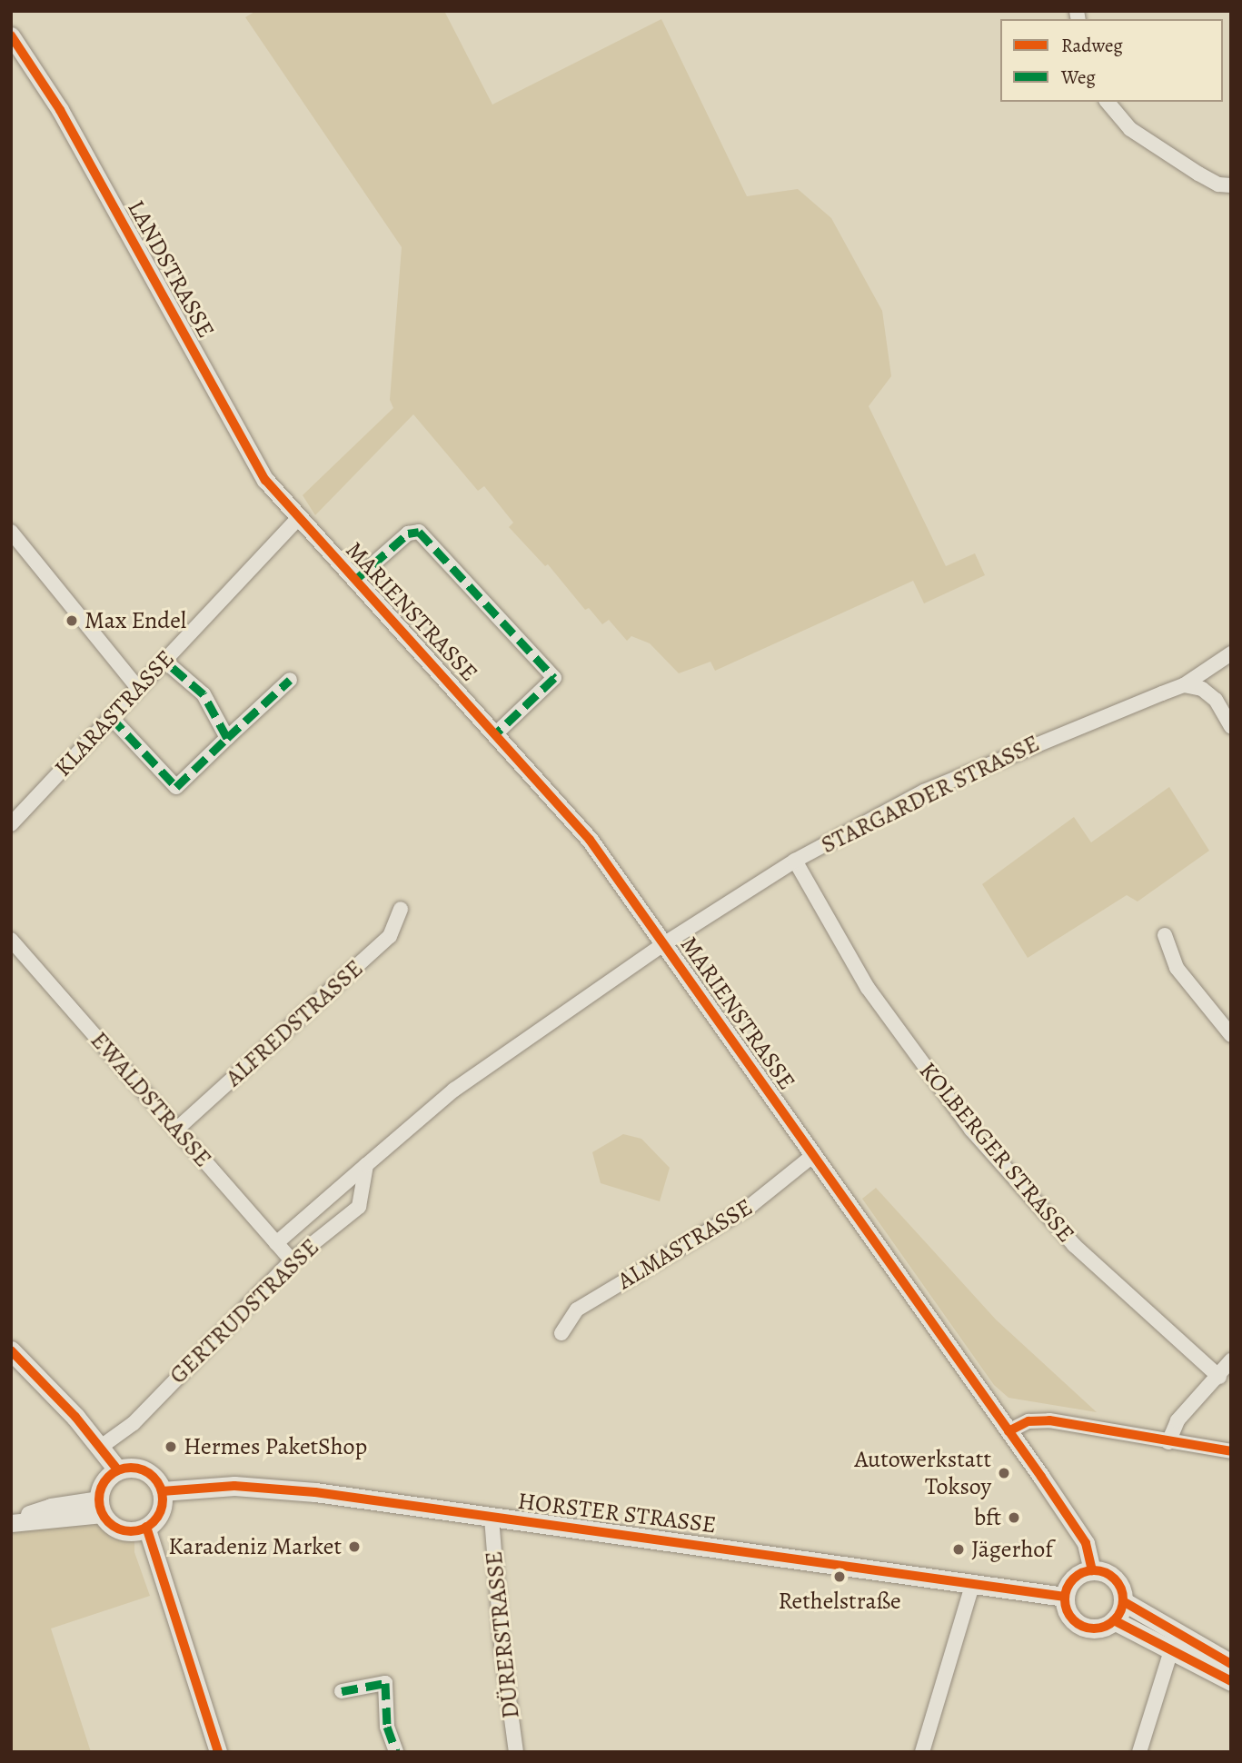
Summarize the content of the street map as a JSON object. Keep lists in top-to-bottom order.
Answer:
{
  "streets": {
    "main road": ["HORSTER STRASSE"],
    "street": [
      "LANDSTRASSE",
      "MARIENSTRASSE",
      "KLARASTRASSE",
      "STARGARDER STRASSE",
      "ALFREDSTRASSE",
      "EWALDSTRASSE",
      "KOLBERGER STRASSE",
      "ALMASTRASSE",
      "GERTRUDSTRASSE",
      "DÜRERSTRASSE"
    ]
  },
  "crossings": [
    ["LANDSTRASSE", "MARIENSTRASSE"],
    ["LANDSTRASSE", "KLARASTRASSE"],
    ["MARIENSTRASSE", "KLARASTRASSE"],
    ["MARIENSTRASSE", "STARGARDER STRASSE"],
    ["MARIENSTRASSE", "ALMASTRASSE"],
    ["MARIENSTRASSE", "GERTRUDSTRASSE"],
    ["MARIENSTRASSE", "HORSTER STRASSE"],
    ["STARGARDER STRASSE", "KOLBERGER STRASSE"],
    ["STARGARDER STRASSE", "GERTRUDSTRASSE"],
    ["ALFREDSTRASSE", "EWALDSTRASSE"],
    ["EWALDSTRASSE", "GERTRUDSTRASSE"],
    ["HORSTER STRASSE", "DÜRERSTRASSE"]
  ],
  "places": [
    "Max Endel",
    "Hermes PaketShop",
    "Autowerkstatt Toksoy",
    "bft",
    "Karadeniz Market",
    "Jägerhof",
    "Rethelstraße"
  ],
  "legend": ["Radweg", "Weg"]
}
